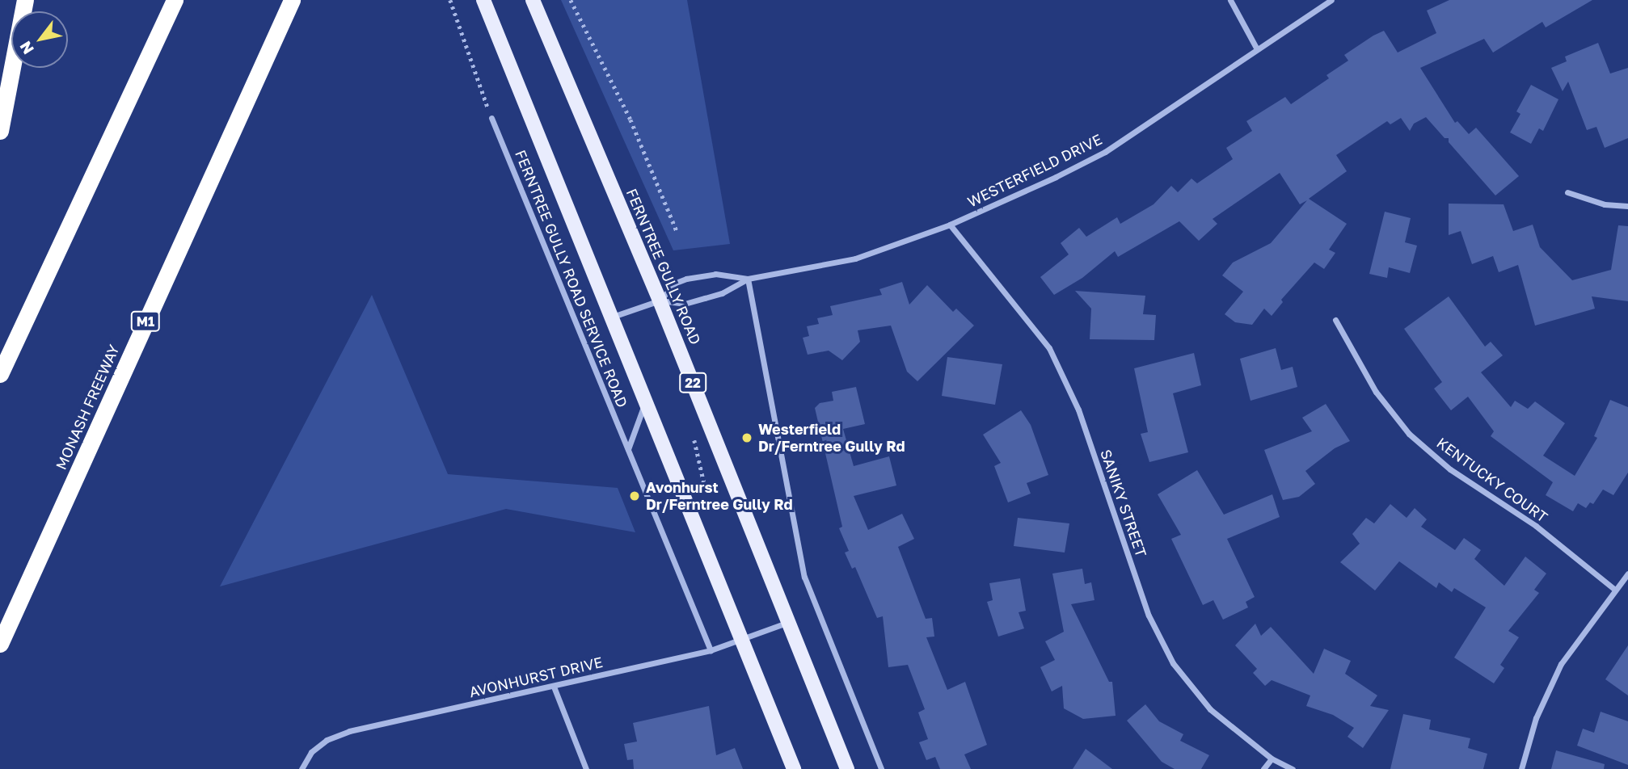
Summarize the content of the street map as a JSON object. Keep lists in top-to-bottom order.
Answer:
{
  "streets": {
    "highway": ["M1", "MONASH FREEWAY"],
    "main road": ["FERNTREE GULLY ROAD", "22"],
    "street": [
      "WESTERFIELD DRIVE",
      "FERNTREE GULLY ROAD SERVICE ROAD",
      "KENTUCKY COURT",
      "SANIKY STREET",
      "AVONHURST DRIVE"
    ]
  },
  "crossings": [
    ["WESTERFIELD DRIVE", "FERNTREE GULLY ROAD"],
    ["WESTERFIELD DRIVE", "SANIKY STREET"],
    ["FERNTREE GULLY ROAD", "AVONHURST DRIVE"],
    ["FERNTREE GULLY ROAD SERVICE ROAD", "AVONHURST DRIVE"]
  ],
  "places": ["Westerfield Dr/Ferntree Gully Rd", "Avonhurst Dr/Ferntree Gully Rd"],
  "north": "bottom left"
}
